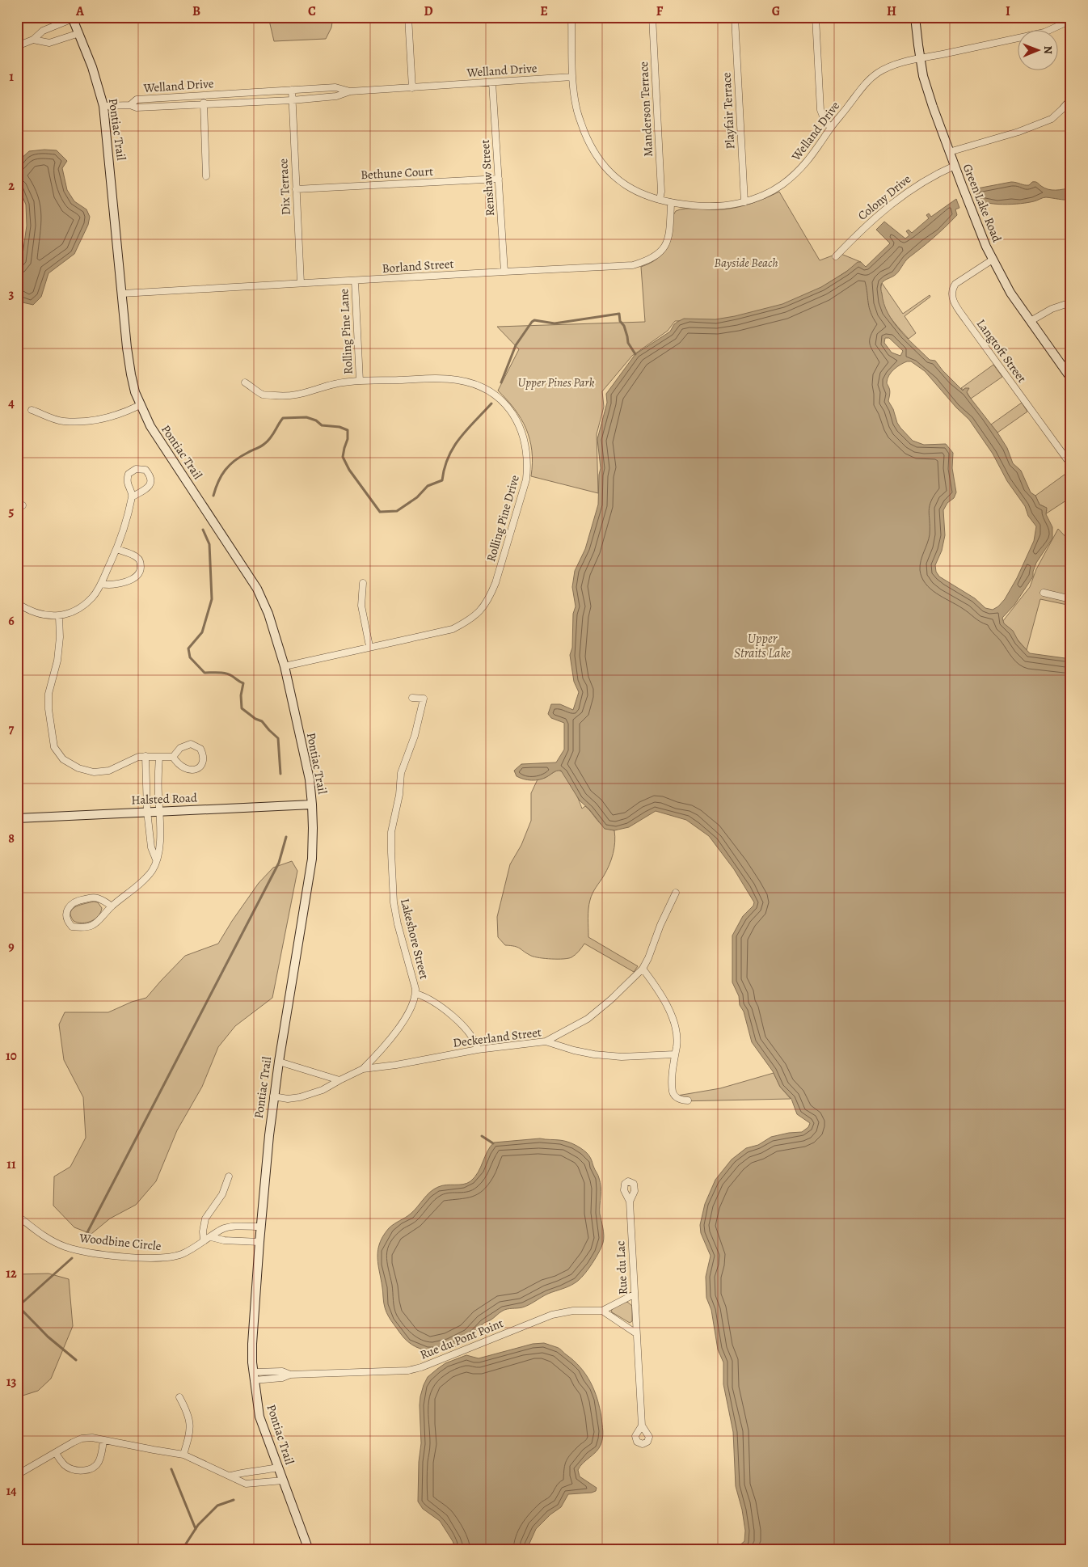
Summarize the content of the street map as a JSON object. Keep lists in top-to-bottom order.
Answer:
{
  "streets": {
    "main road": ["Pontiac Trail", "Green Lake Road", "Halsted Road"],
    "street": [
      "Welland Drive",
      "Manderson Terrace",
      "Playfair Terrace",
      "Bethune Court",
      "Renshaw Street",
      "Dix Terrace",
      "Colony Drive",
      "Borland Street",
      "Rolling Pine Lane",
      "Langtoft Street",
      "Rolling Pine Drive",
      "Lakeshore Street",
      "Deckerland Street",
      "Woodbine Circle",
      "Rue du Lac",
      "Rue du Pont Point"
    ]
  },
  "crossings": [
    ["Welland Drive", "Manderson Terrace"],
    ["Welland Drive", "Playfair Terrace"],
    ["Welland Drive", "Pontiac Trail"],
    ["Welland Drive", "Renshaw Street"],
    ["Welland Drive", "Dix Terrace"],
    ["Welland Drive", "Green Lake Road"],
    ["Welland Drive", "Borland Street"],
    ["Pontiac Trail", "Borland Street"],
    ["Pontiac Trail", "Rolling Pine Drive"],
    ["Pontiac Trail", "Halsted Road"],
    ["Pontiac Trail", "Deckerland Street"],
    ["Pontiac Trail", "Woodbine Circle"],
    ["Pontiac Trail", "Rue du Pont Point"],
    ["Bethune Court", "Renshaw Street"],
    ["Bethune Court", "Dix Terrace"],
    ["Renshaw Street", "Borland Street"],
    ["Dix Terrace", "Borland Street"],
    ["Colony Drive", "Green Lake Road"],
    ["Green Lake Road", "Langtoft Street"],
    ["Borland Street", "Rolling Pine Lane"],
    ["Rolling Pine Lane", "Rolling Pine Drive"],
    ["Lakeshore Street", "Deckerland Street"],
    ["Rue du Lac", "Rue du Pont Point"]
  ],
  "water": ["Upper Straits Lake"],
  "parks": ["Bayside Beach", "Upper Pines Park"],
  "north": "right",
  "grid": {
    "columns": [
      "A",
      "B",
      "C",
      "D",
      "E",
      "F",
      "G",
      "H",
      "I"
    ],
    "rows": [
      "1",
      "2",
      "3",
      "4",
      "5",
      "6",
      "7",
      "8",
      "9",
      "10",
      "11",
      "12",
      "13",
      "14"
    ]
  }
}
